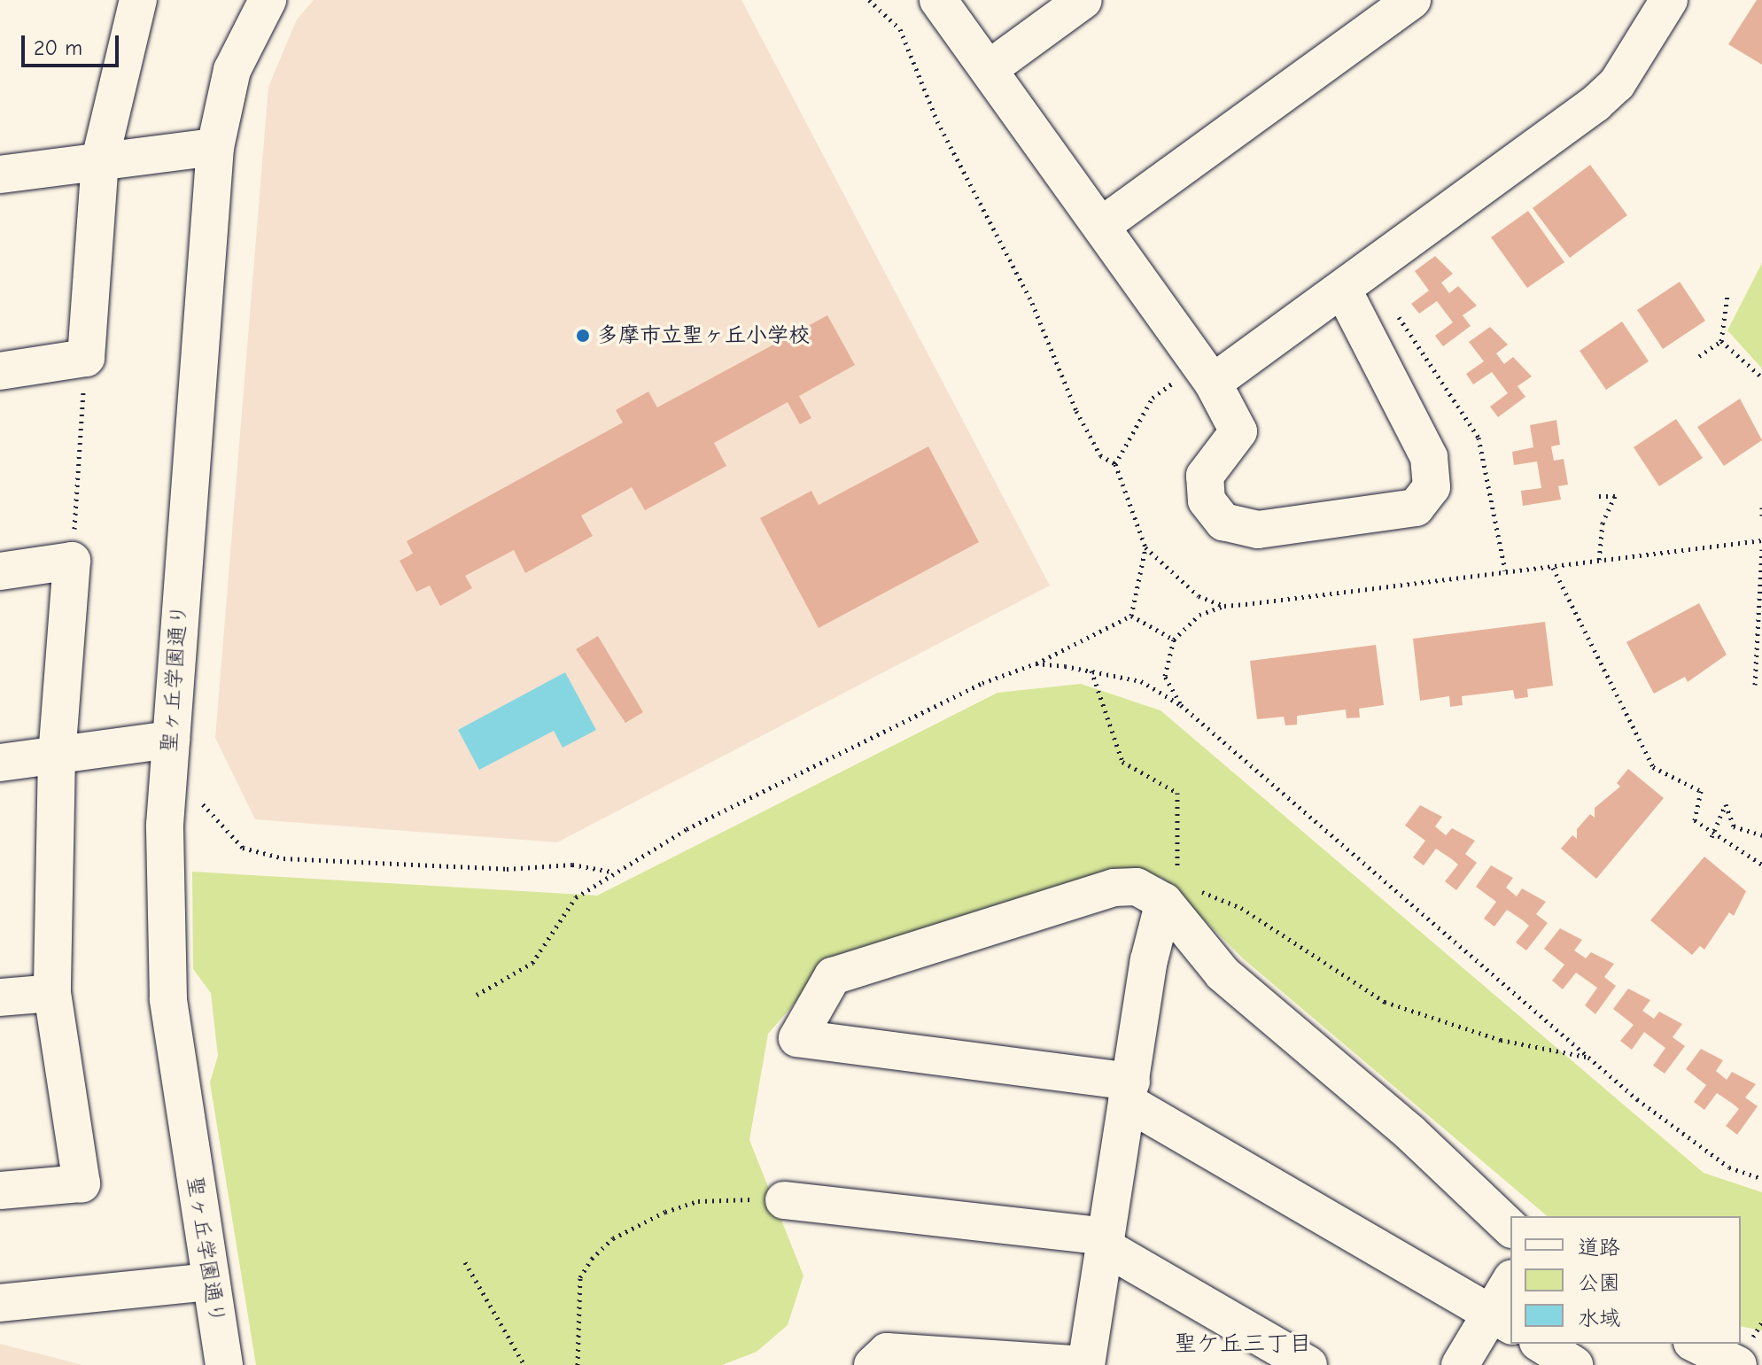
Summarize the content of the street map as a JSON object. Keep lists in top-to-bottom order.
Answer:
{
  "streets": {
    "street": ["聖ヶ丘学園通り"]
  },
  "districts": ["聖ケ丘三丁目"],
  "places": ["多摩市立聖ヶ丘小学校"],
  "legend": ["道路", "公園", "水域"],
  "scale_bar": "20 m"
}
